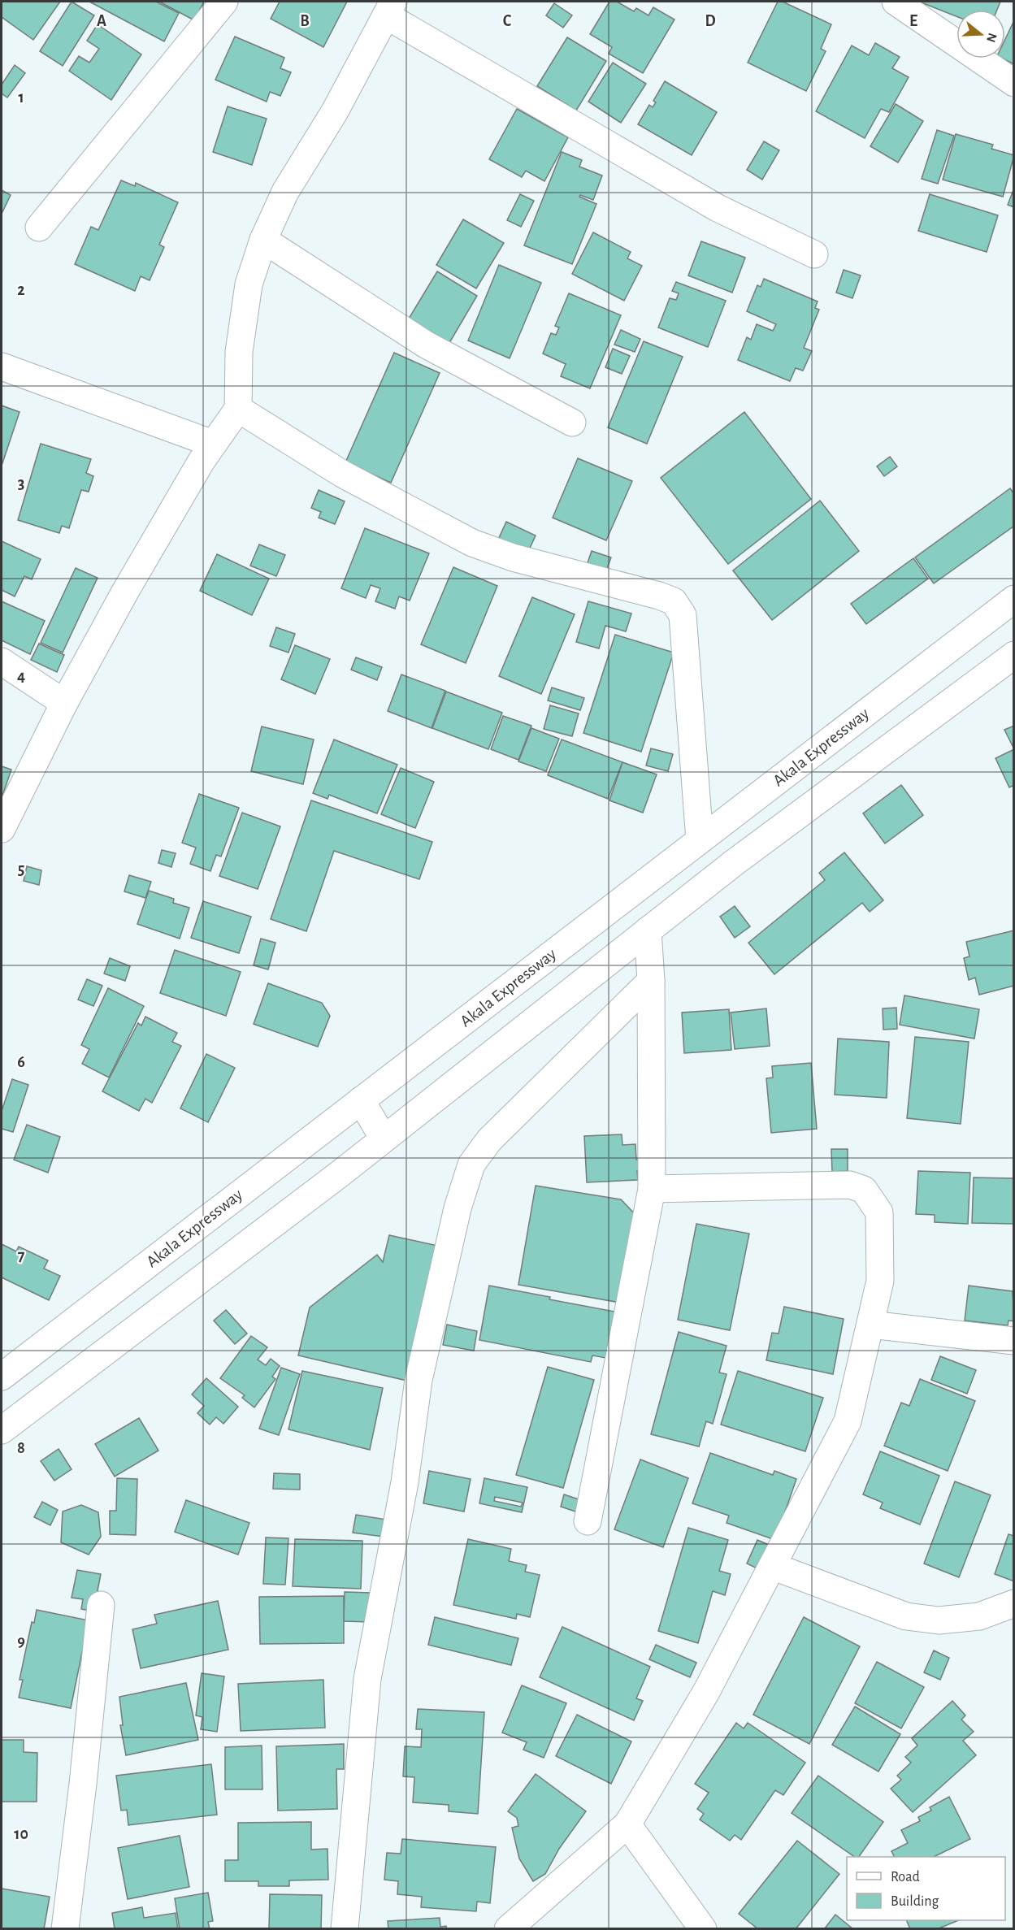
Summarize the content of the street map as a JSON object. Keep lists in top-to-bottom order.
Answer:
{
  "streets": {
    "street": ["Akala Expressway"]
  },
  "legend": ["Road", "Building"],
  "north": "right",
  "grid": {
    "columns": [
      "A",
      "B",
      "C",
      "D",
      "E"
    ],
    "rows": [
      "1",
      "2",
      "3",
      "4",
      "5",
      "6",
      "7",
      "8",
      "9",
      "10"
    ]
  }
}
